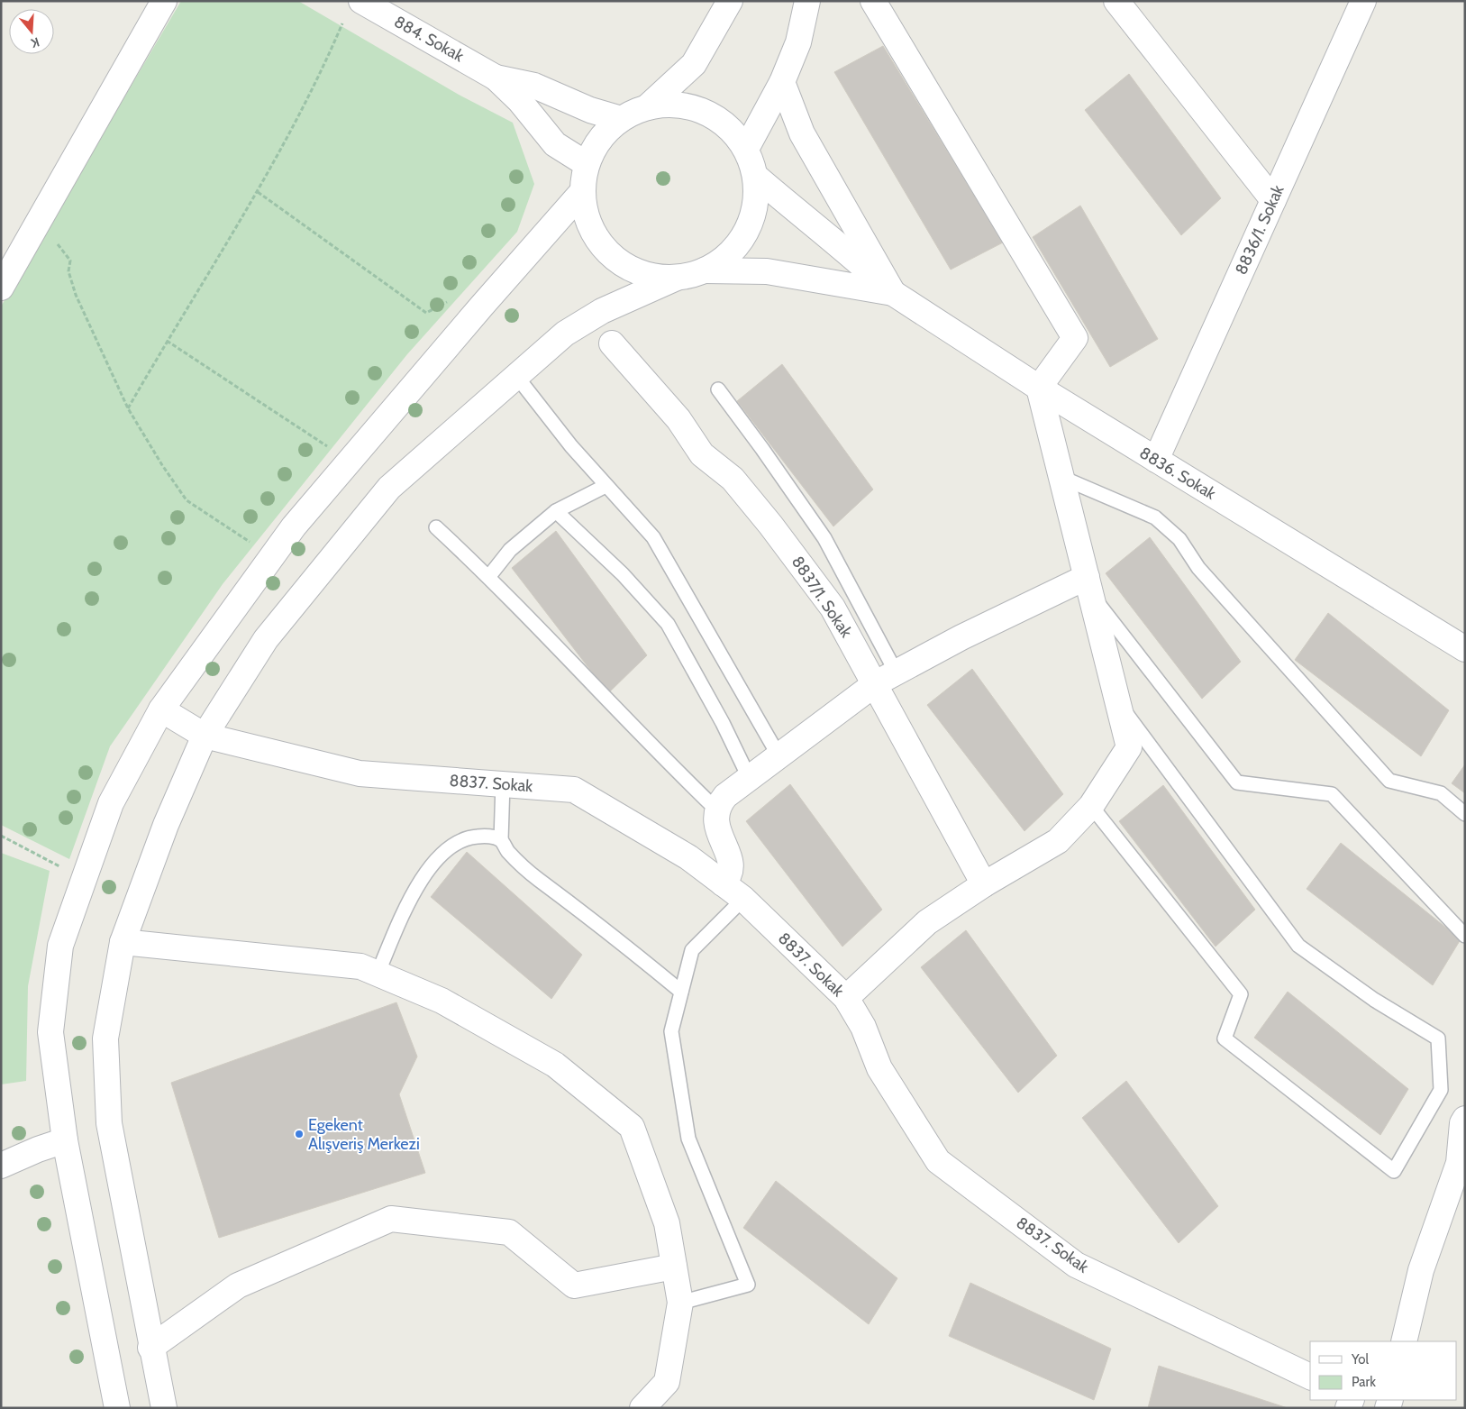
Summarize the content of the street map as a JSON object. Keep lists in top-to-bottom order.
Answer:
{
  "streets": {
    "street": [
      "884. Sokak",
      "8836/1. Sokak",
      "8836. Sokak",
      "8837/1. Sokak",
      "8837. Sokak"
    ]
  },
  "crossings": [
    ["8836/1. Sokak", "8836. Sokak"]
  ],
  "places": ["Egekent Alışveriş Merkezi"],
  "legend": ["Yol", "Park"],
  "north": "bottom"
}
